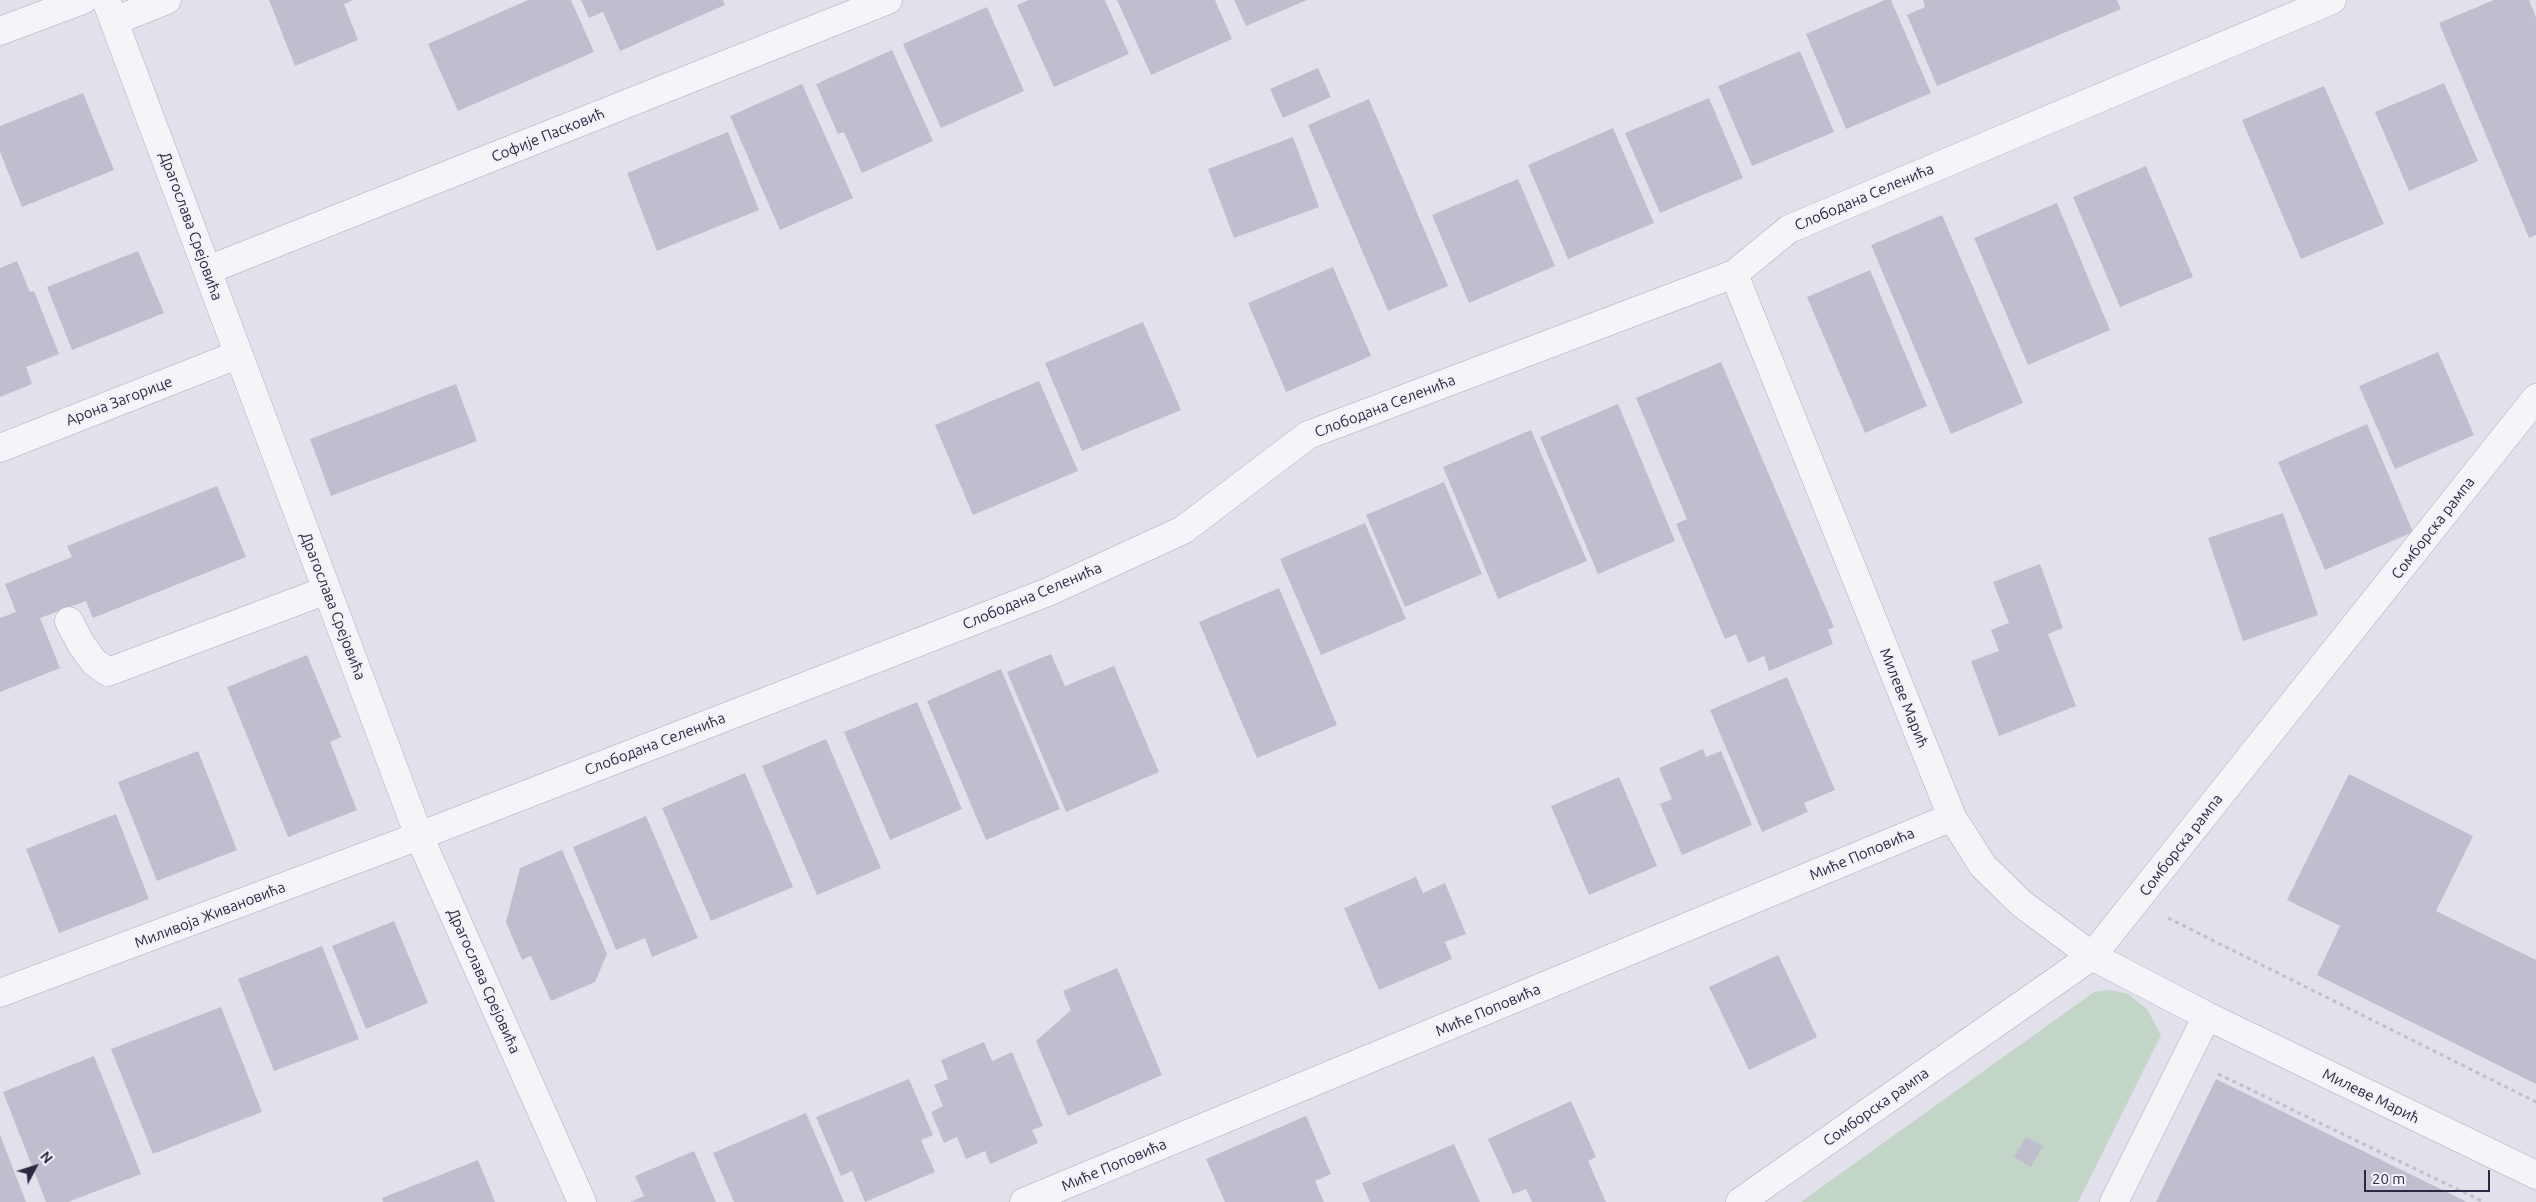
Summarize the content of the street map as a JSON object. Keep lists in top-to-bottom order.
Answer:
{
  "streets": {
    "street": [
      "Софије Пасковић",
      "Слободана Селенића",
      "Драгослава Срејовића",
      "Арона Загорице",
      "Сомборска рампа",
      "Милеве Марић",
      "Миће Поповића",
      "Миливоја Живановића"
    ]
  },
  "crossings": [
    ["Софије Пасковић", "Драгослава Срејовића"],
    ["Слободана Селенића", "Драгослава Срејовића"],
    ["Слободана Селенића", "Милеве Марић"],
    ["Слободана Селенића", "Миливоја Живановића"],
    ["Драгослава Срејовића", "Арона Загорице"],
    ["Драгослава Срејовића", "Миливоја Живановића"],
    ["Сомборска рампа", "Милеве Марић"],
    ["Милеве Марић", "Миће Поповића"]
  ],
  "scale_bar": "20 m",
  "north": "top right"
}
